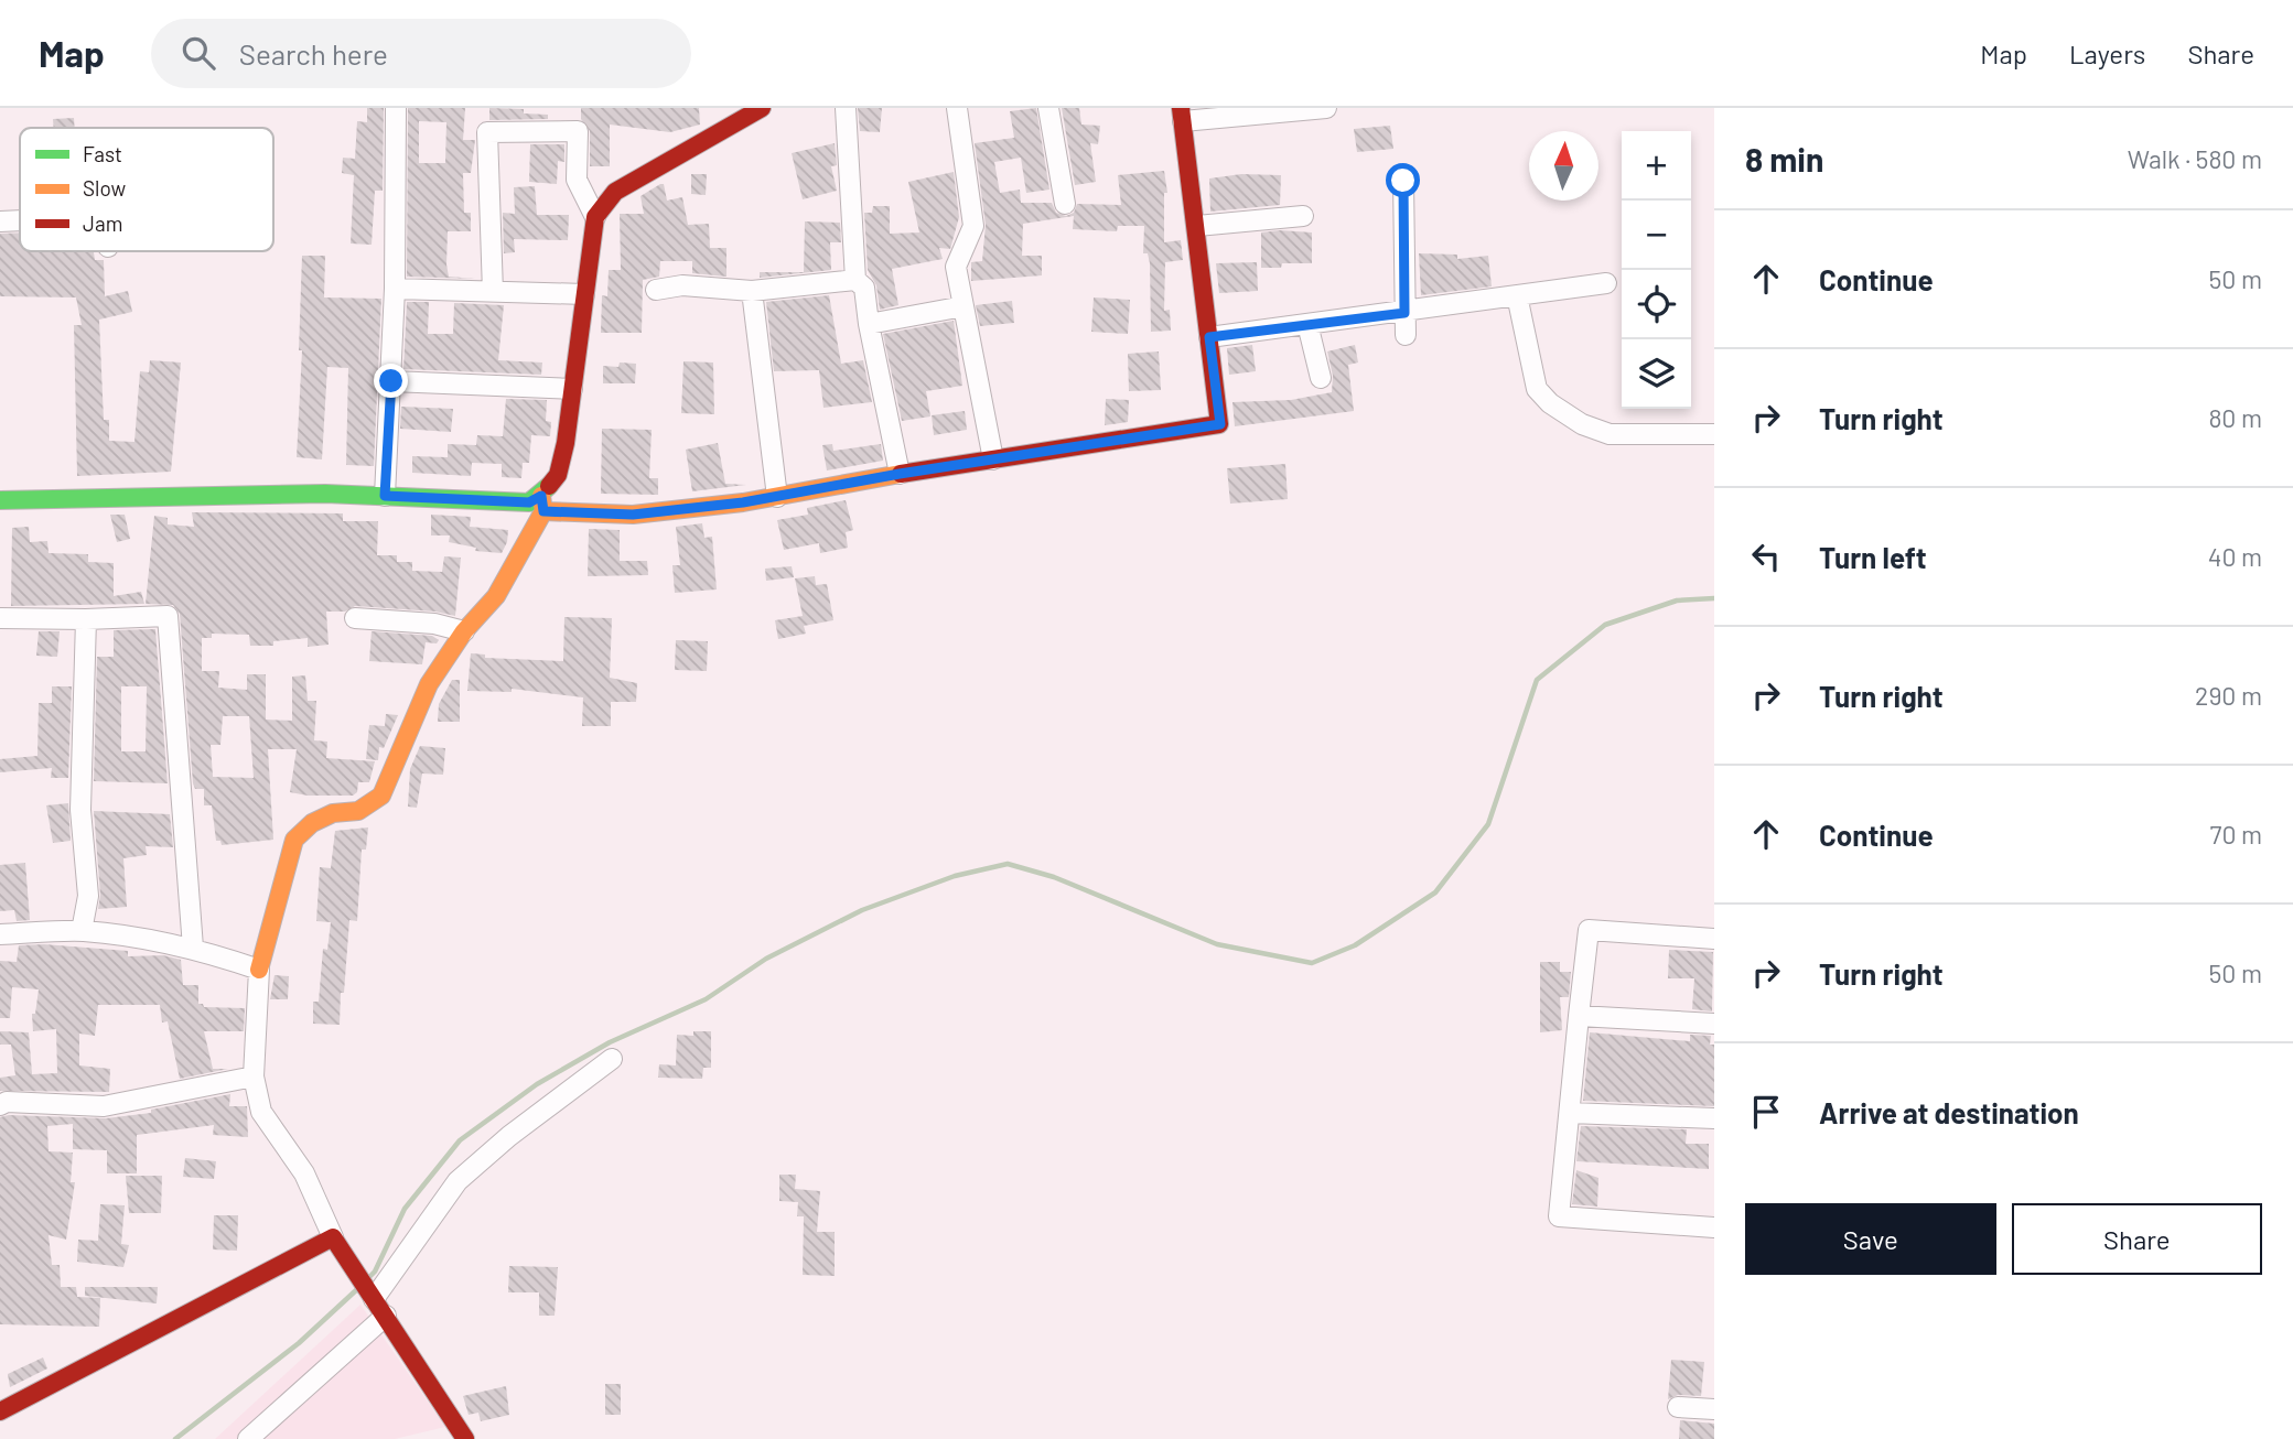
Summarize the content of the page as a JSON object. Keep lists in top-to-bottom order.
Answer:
{
  "legend": ["Fast", "Slow", "Jam"],
  "north": "top",
  "page": {
    "header": "Map",
    "search": "Search here",
    "nav": ["Map", "Layers", "Share"],
    "heading": ["8 min", "Walk · 580 m"],
    "map_buttons": ["+", "−"],
    "list": [
      ["Continue", "50 m"],
      ["Turn right", "80 m"],
      ["Turn left", "40 m"],
      ["Turn right", "290 m"],
      ["Continue", "70 m"],
      ["Turn right", "50 m"],
      "Arrive at destination"
    ],
    "buttons": ["Save", "Share"]
  }
}
